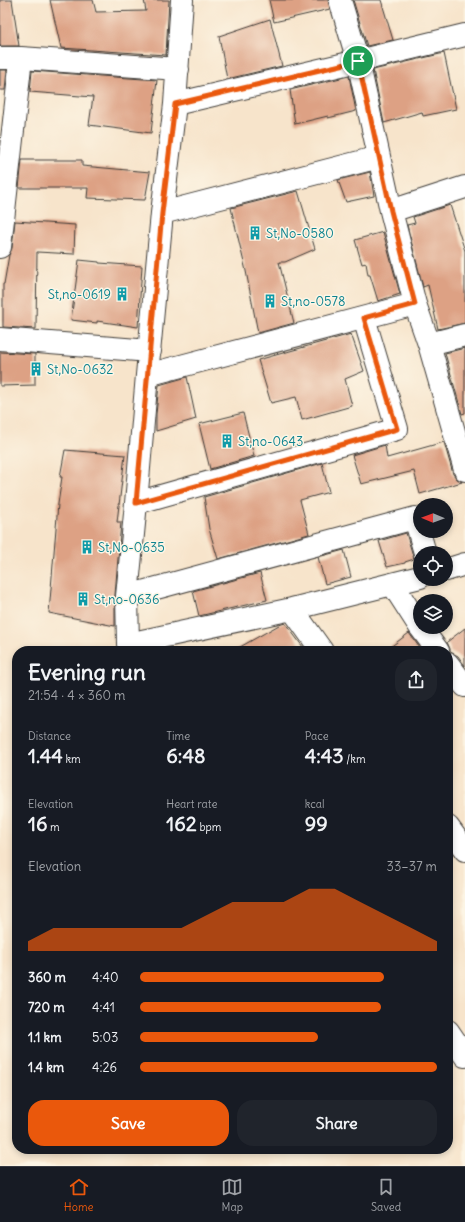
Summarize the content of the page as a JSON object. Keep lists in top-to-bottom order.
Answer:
{
  "places": {
    "building": [
      "St,No-0580",
      "St,no-0619",
      "St,no-0578",
      "St,No-0632",
      "St,no-0643",
      "St,No-0635",
      "St,no-0636"
    ]
  },
  "north": "left",
  "page": {
    "heading": ["Evening run", "21:54 · 4 × 360 m"],
    "stats": [
      ["Distance", "1.44 km"],
      ["Time", "6:48"],
      ["Pace", "4:43 /km"],
      ["Elevation", "16 m"],
      ["Heart rate", "162 bpm"],
      ["kcal", "99"]
    ],
    "chart": ["Elevation", "33–37 m"],
    "list": [
      {
        "name": "360 m",
        "note": "4:40"
      },
      {
        "name": "720 m",
        "note": "4:41"
      },
      {
        "name": "1.1 km",
        "note": "5:03"
      },
      {
        "name": "1.4 km",
        "note": "4:26"
      }
    ],
    "buttons": ["Save", "Share"],
    "tabs": ["Home", "Map", "Saved"]
  }
}
